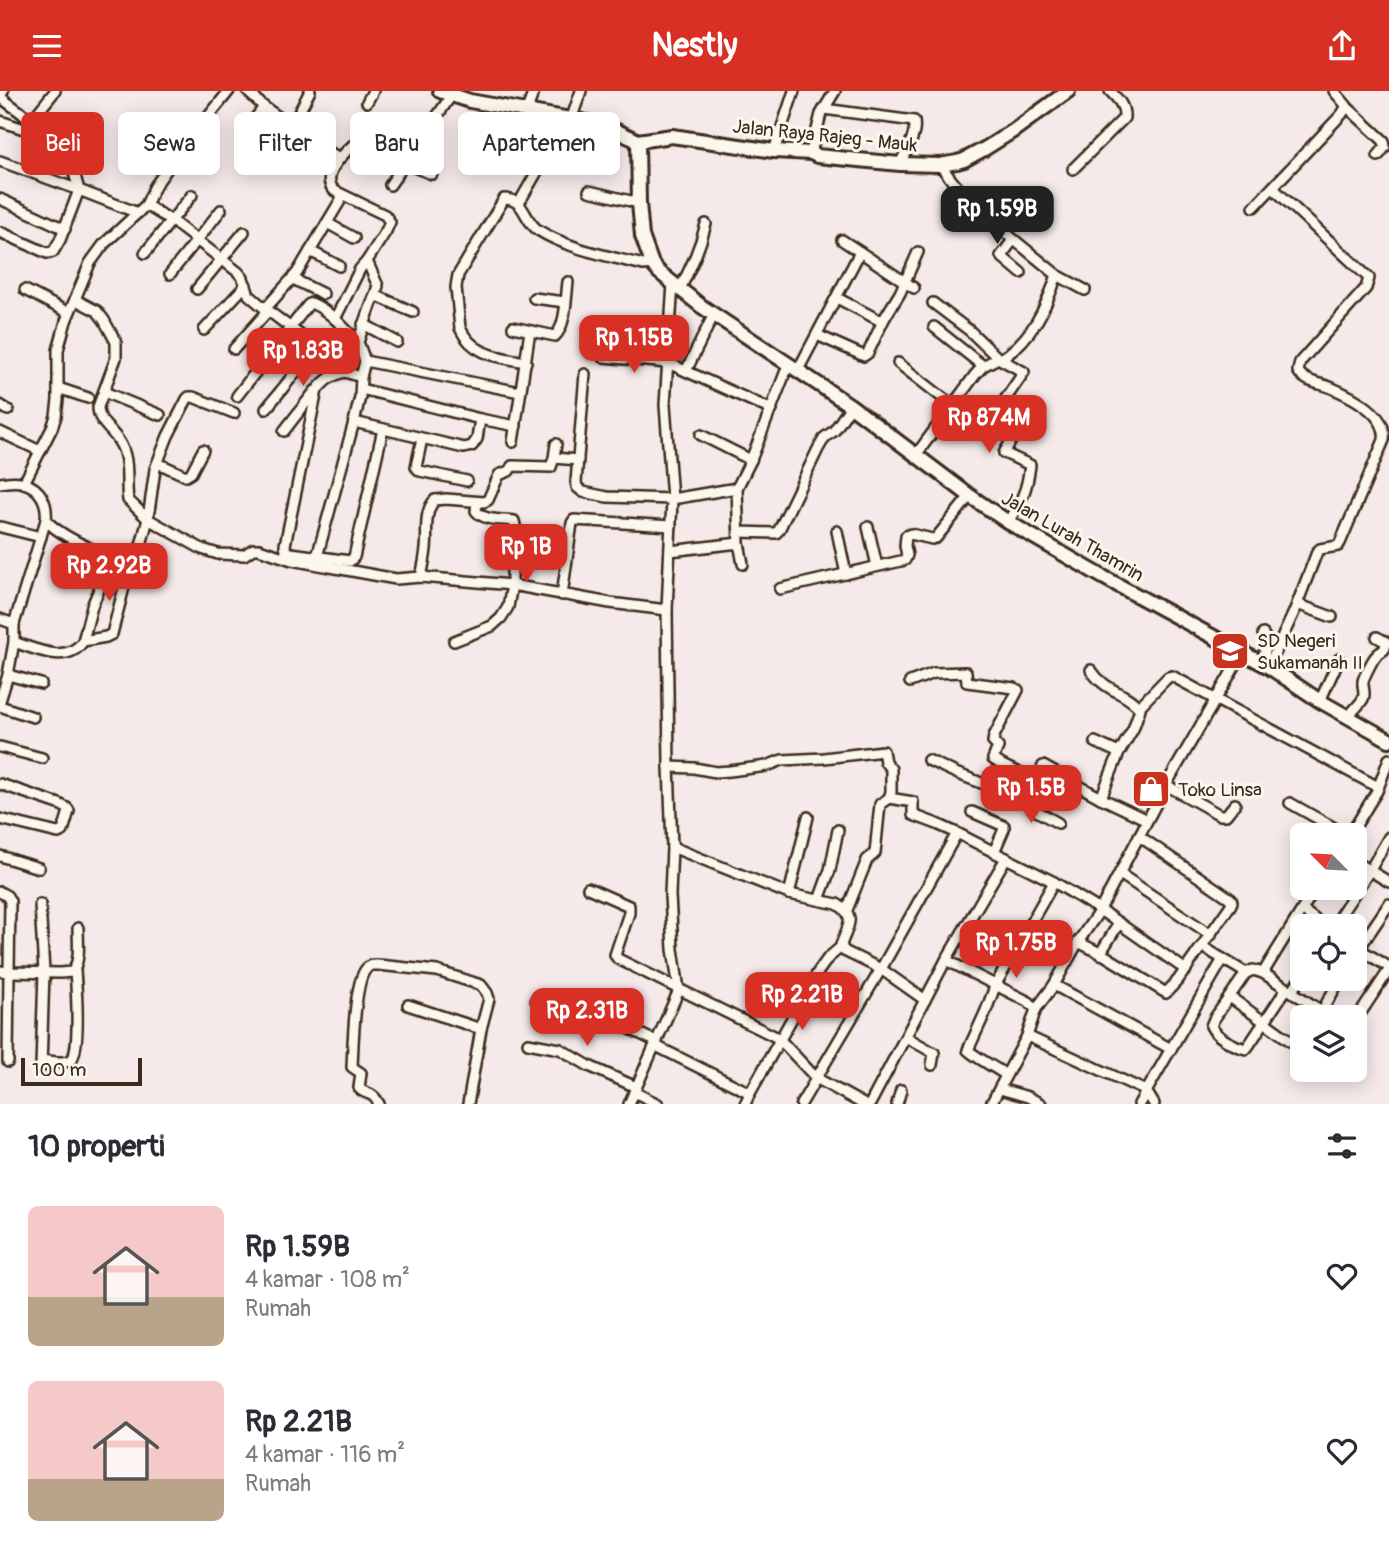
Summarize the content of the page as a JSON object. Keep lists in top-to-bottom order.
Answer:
{
  "streets": {
    "street": ["Jalan Raya Rajeg - Mauk", "Jalan Lurah Thamrin"]
  },
  "places": {
    "school or university": ["SD Negeri Sukamanah II"],
    "shop": ["Toko Linsa"]
  },
  "scale_bar": "100 m",
  "north": "top left",
  "page": {
    "header": "Nestly",
    "chip": [
      "Beli",
      "Sewa",
      "Filter",
      "Baru",
      "Apartemen"
    ],
    "price": [
      "Rp 1.59B",
      "Rp 1.15B",
      "Rp 1.83B",
      "Rp 874M",
      "Rp 1B",
      "Rp 2.92B",
      "Rp 1.5B",
      "Rp 1.75B",
      "Rp 2.21B",
      "Rp 2.31B"
    ],
    "scale": "100 m",
    "heading": "10 properti",
    "list": [
      {
        "name": "Rp 1.59B",
        "note": "4 kamar · 108 m² · Rumah"
      },
      {
        "name": "Rp 2.21B",
        "note": "4 kamar · 116 m² · Rumah"
      }
    ]
  }
}
